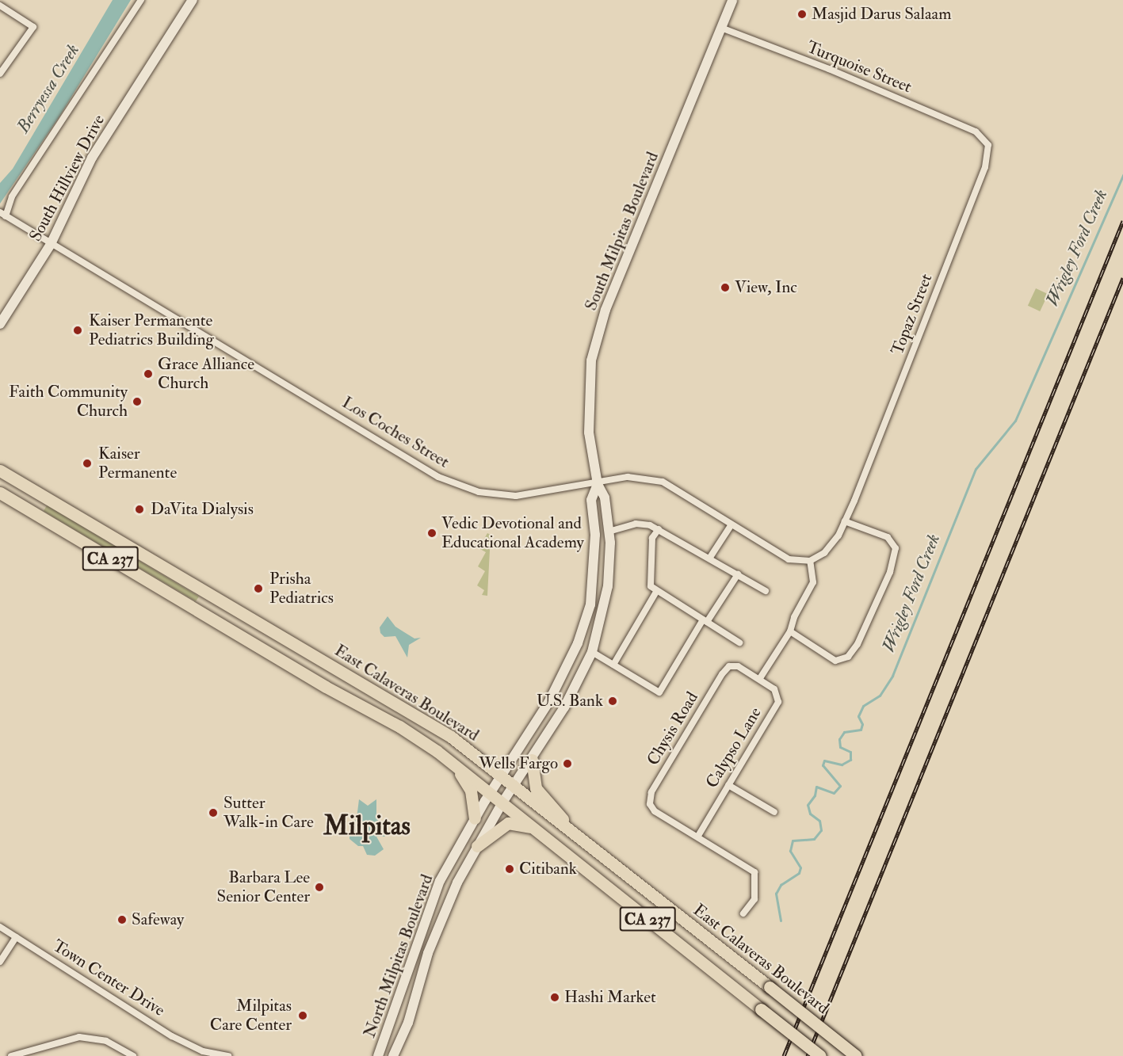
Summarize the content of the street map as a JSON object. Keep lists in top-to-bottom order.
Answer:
{
  "streets": {
    "highway": ["CA 237", "East Calaveras Boulevard"],
    "main road": ["South Hillview Drive", "South Milpitas Boulevard", "North Milpitas Boulevard"],
    "street": [
      "Turquoise Street",
      "Topaz Street",
      "Los Coches Street",
      "Chysis Road",
      "Calypso Lane",
      "Town Center Drive"
    ]
  },
  "crossings": [
    ["Turquoise Street", "South Milpitas Boulevard"],
    ["Turquoise Street", "Topaz Street"],
    ["South Hillview Drive", "Los Coches Street"],
    ["South Milpitas Boulevard", "Los Coches Street"],
    ["South Milpitas Boulevard", "East Calaveras Boulevard"],
    ["South Milpitas Boulevard", "North Milpitas Boulevard"],
    ["East Calaveras Boulevard", "North Milpitas Boulevard"],
    ["Chysis Road", "Calypso Lane"]
  ],
  "districts": ["Milpitas"],
  "water": ["Berryessa Creek", "Wrigley Ford Creek"],
  "places": [
    "Masjid Darus Salaam",
    "View, Inc",
    "Kaiser Permanente Pediatrics Building",
    "Grace Alliance Church",
    "Faith Community Church",
    "Kaiser Permanente",
    "DaVita Dialysis",
    "Vedic Devotional and Educational Academy",
    "Prisha Pediatrics",
    "U.S. Bank",
    "Wells Fargo",
    "Sutter Walk-in Care",
    "Citibank",
    "Barbara Lee Senior Center",
    "Safeway",
    "Hashi Market",
    "Milpitas Care Center"
  ]
}
